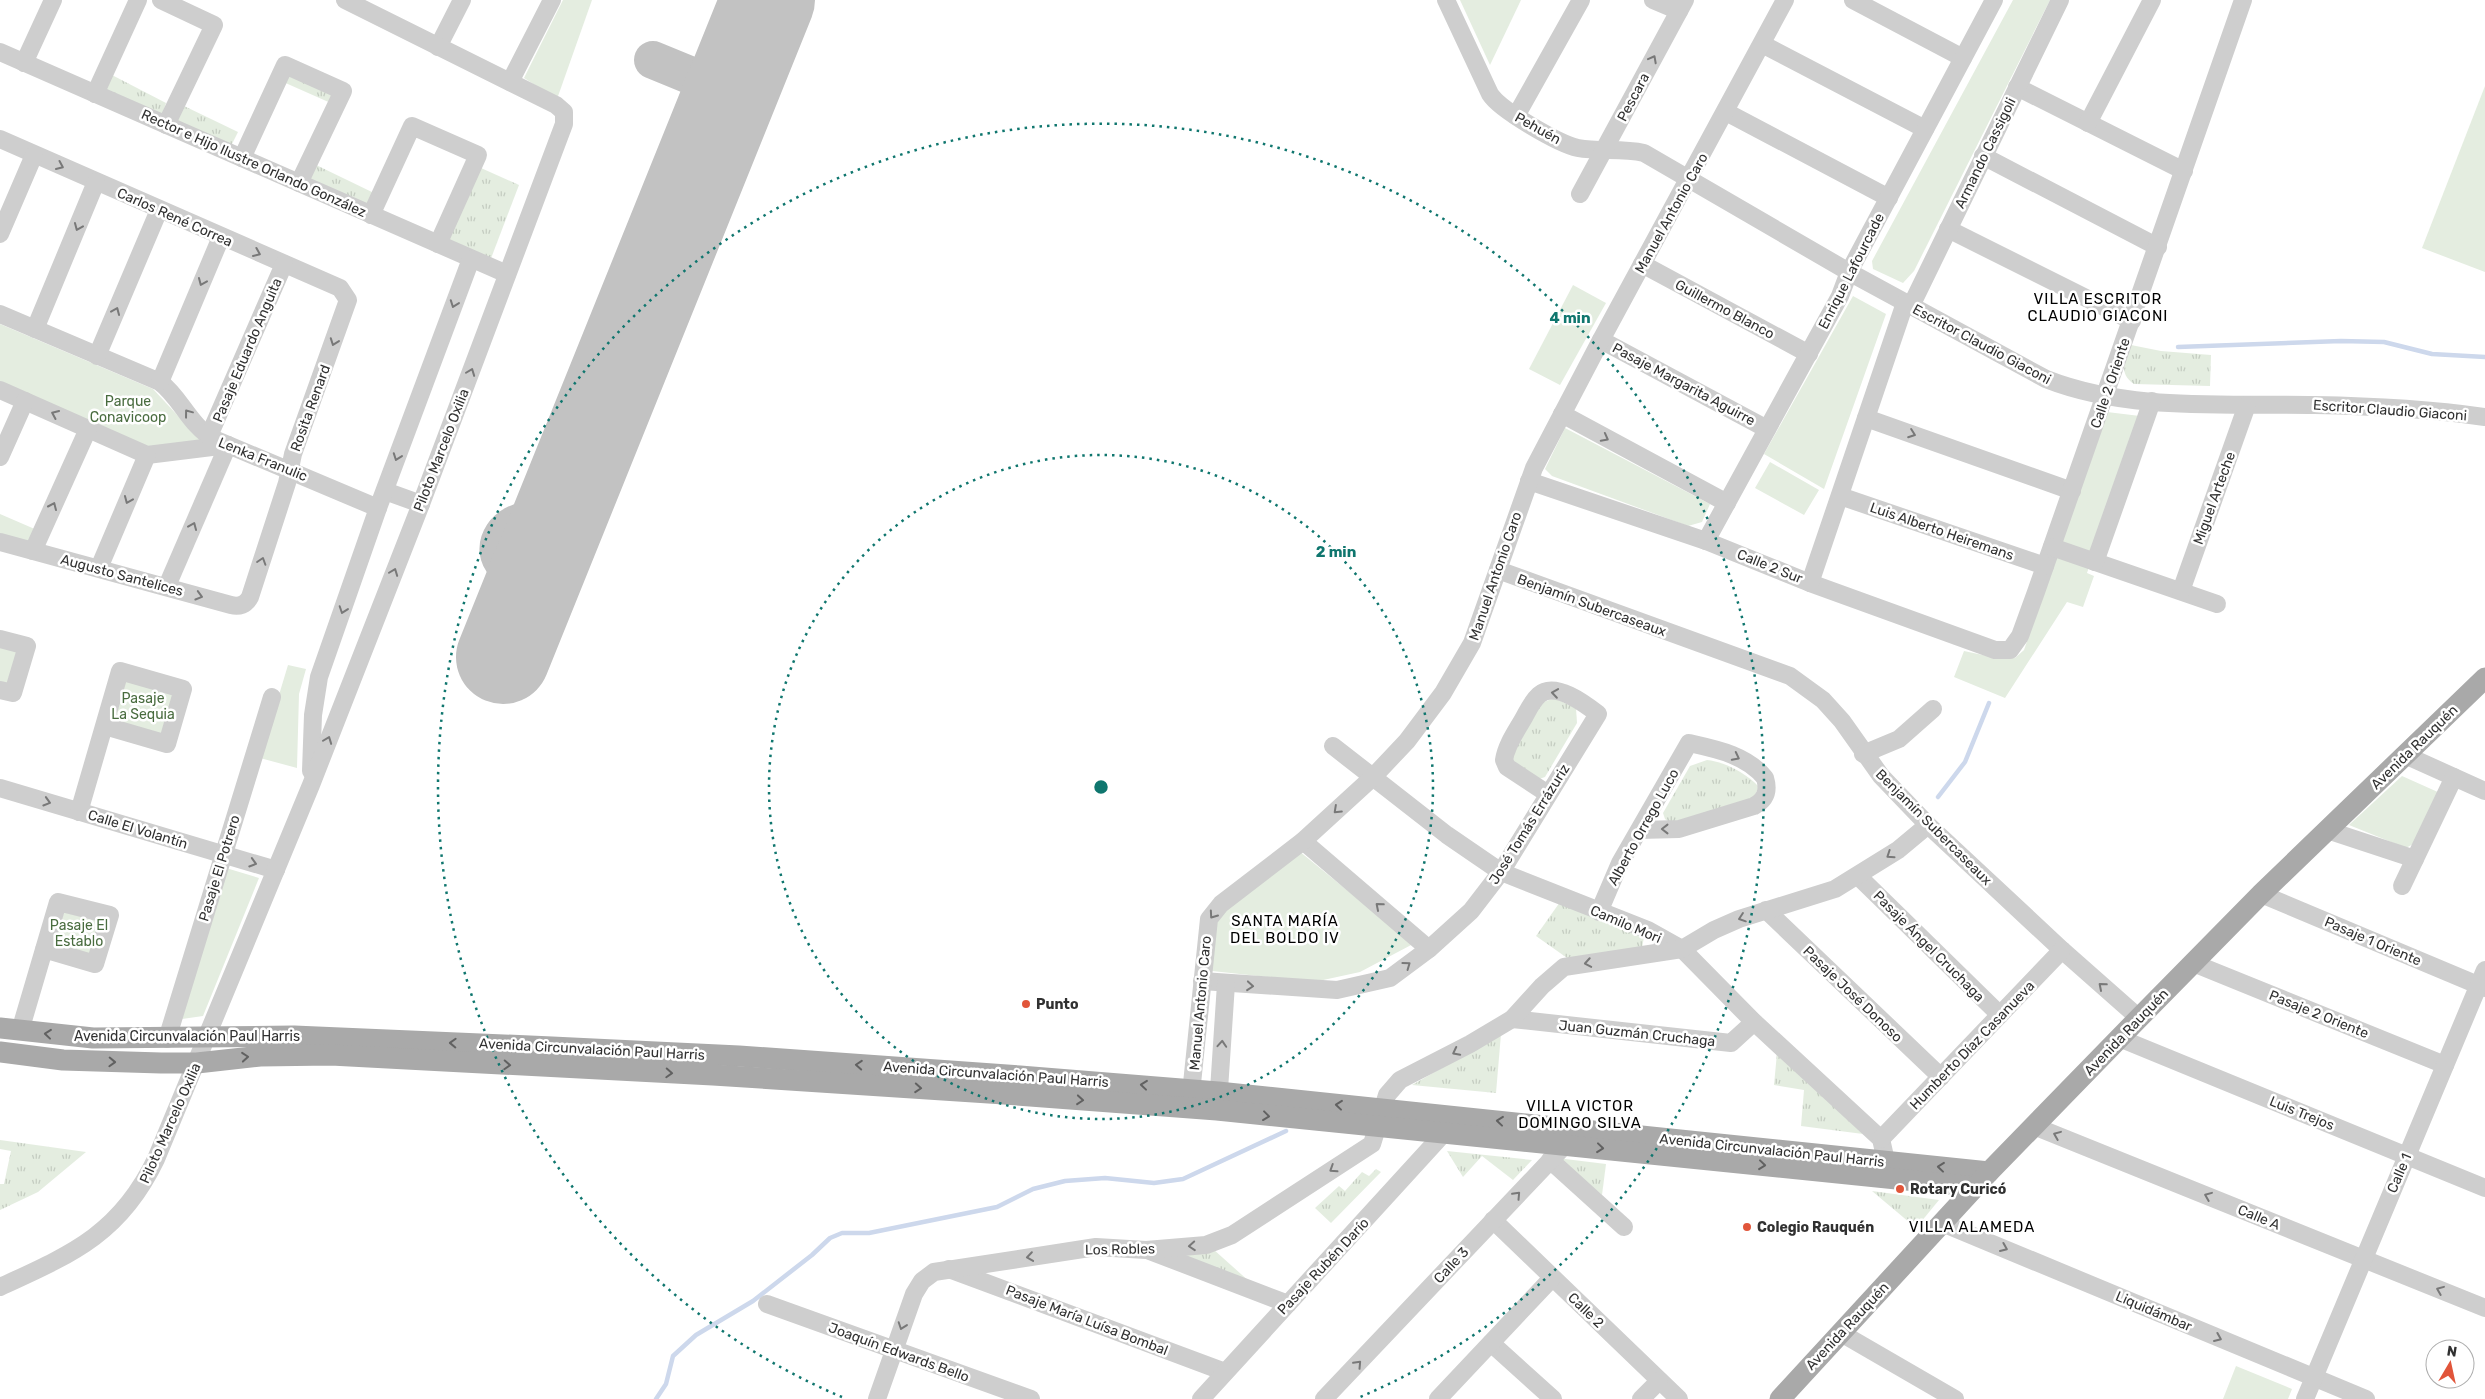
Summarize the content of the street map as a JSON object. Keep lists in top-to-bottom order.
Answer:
{
  "streets": {
    "main road": ["Avenida Rauquén", "Avenida Circunvalación Paul Harris"],
    "street": [
      "Pescara",
      "Pehuén",
      "Armando Cassigoli",
      "Rector e Hijo Ilustre Orlando González",
      "Manuel Antonio Caro",
      "Carlos René Correa",
      "Enrique Lafourcade",
      "Guillermo Blanco",
      "Escritor Claudio Giaconi",
      "Pasaje Eduardo Anguita",
      "Calle 2 Oriente",
      "Pasaje Margarita Aguirre",
      "Rosita Renard",
      "Piloto Marcelo Oxilia",
      "Lenka Franulic",
      "Miguel Arteche",
      "Luis Alberto Heiremans",
      "Calle 2 Sur",
      "Augusto Santelices",
      "Benjamín Subercaseaux",
      "José Tomás Errázuriz",
      "Alberto Orrego Luco",
      "Calle El Volantín",
      "Pasaje El Potrero",
      "Camilo Mori",
      "Pasaje 1 Oriente",
      "Pasaje Ángel Cruchaga",
      "Pasaje José Donoso",
      "Pasaje 2 Oriente",
      "Juan Guzmán Cruchaga",
      "Humberto Díaz Casanueva",
      "Luis Trejos",
      "Calle 1",
      "Calle A",
      "Los Robles",
      "Calle 3",
      "Pasaje Rubén Darío",
      "Calle 2",
      "Liquidámbar",
      "Pasaje María Luísa Bombal",
      "Joaquín Edwards Bello"
    ]
  },
  "crossings": [
    ["Pescara", "Pehuén"],
    ["Pehuén", "Manuel Antonio Caro"],
    ["Pehuén", "Escritor Claudio Giaconi"],
    ["Armando Cassigoli", "Escritor Claudio Giaconi"],
    ["Armando Cassigoli", "Luis Alberto Heiremans"],
    ["Armando Cassigoli", "Calle 2 Sur"],
    ["Rector e Hijo Ilustre Orlando González", "Piloto Marcelo Oxilia"],
    ["Manuel Antonio Caro", "Guillermo Blanco"],
    ["Manuel Antonio Caro", "Escritor Claudio Giaconi"],
    ["Manuel Antonio Caro", "Pasaje Margarita Aguirre"],
    ["Manuel Antonio Caro", "Calle 2 Sur"],
    ["Manuel Antonio Caro", "Benjamín Subercaseaux"],
    ["Manuel Antonio Caro", "José Tomás Errázuriz"],
    ["Manuel Antonio Caro", "Camilo Mori"],
    ["Manuel Antonio Caro", "Avenida Circunvalación Paul Harris"],
    ["Carlos René Correa", "Pasaje Eduardo Anguita"],
    ["Carlos René Correa", "Rosita Renard"],
    ["Enrique Lafourcade", "Guillermo Blanco"],
    ["Enrique Lafourcade", "Escritor Claudio Giaconi"],
    ["Enrique Lafourcade", "Pasaje Margarita Aguirre"],
    ["Enrique Lafourcade", "Calle 2 Sur"],
    ["Escritor Claudio Giaconi", "Calle 2 Oriente"],
    ["Escritor Claudio Giaconi", "Miguel Arteche"],
    ["Pasaje Eduardo Anguita", "Lenka Franulic"],
    ["Pasaje Eduardo Anguita", "Augusto Santelices"],
    ["Calle 2 Oriente", "Luis Alberto Heiremans"],
    ["Calle 2 Oriente", "Calle 2 Sur"],
    ["Rosita Renard", "Lenka Franulic"],
    ["Rosita Renard", "Augusto Santelices"],
    ["Piloto Marcelo Oxilia", "Lenka Franulic"],
    ["Piloto Marcelo Oxilia", "Calle El Volantín"],
    ["Piloto Marcelo Oxilia", "Avenida Circunvalación Paul Harris"],
    ["Benjamín Subercaseaux", "Avenida Rauquén"],
    ["Benjamín Subercaseaux", "Humberto Díaz Casanueva"],
    ["Avenida Rauquén", "Pasaje 1 Oriente"],
    ["Avenida Rauquén", "Pasaje 2 Oriente"],
    ["Avenida Rauquén", "Avenida Circunvalación Paul Harris"],
    ["Avenida Rauquén", "Luis Trejos"],
    ["Avenida Rauquén", "Calle A"],
    ["Avenida Rauquén", "Liquidámbar"],
    ["José Tomás Errázuriz", "Camilo Mori"],
    ["Alberto Orrego Luco", "Camilo Mori"],
    ["Calle El Volantín", "Pasaje El Potrero"],
    ["Pasaje El Potrero", "Avenida Circunvalación Paul Harris"],
    ["Camilo Mori", "Juan Guzmán Cruchaga"],
    ["Camilo Mori", "Humberto Díaz Casanueva"],
    ["Camilo Mori", "Los Robles"],
    ["Pasaje 1 Oriente", "Calle 1"],
    ["Pasaje Ángel Cruchaga", "Humberto Díaz Casanueva"],
    ["Pasaje José Donoso", "Humberto Díaz Casanueva"],
    ["Pasaje 2 Oriente", "Calle 1"],
    ["Juan Guzmán Cruchaga", "Los Robles"],
    ["Avenida Circunvalación Paul Harris", "Los Robles"],
    ["Avenida Circunvalación Paul Harris", "Calle 3"],
    ["Avenida Circunvalación Paul Harris", "Pasaje Rubén Darío"],
    ["Luis Trejos", "Calle 1"],
    ["Calle 1", "Calle A"],
    ["Calle 1", "Liquidámbar"],
    ["Los Robles", "Pasaje María Luísa Bombal"],
    ["Los Robles", "Joaquín Edwards Bello"],
    ["Calle 3", "Calle 2"],
    ["Pasaje Rubén Darío", "Pasaje María Luísa Bombal"]
  ],
  "one_way": [
    "Carlos René Correa",
    "Calle El Volantín",
    "Calle A",
    "Los Robles",
    "Liquidámbar"
  ],
  "districts": [
    "VILLA ESCRITOR CLAUDIO GIACONI",
    "SANTA MARÍA DEL BOLDO IV",
    "VILLA VICTOR DOMINGO SILVA",
    "VILLA ALAMEDA"
  ],
  "parks": ["Parque Conavicoop", "Pasaje La Sequia", "Pasaje El Establo"],
  "places": ["Punto", "Rotary Curicó", "Colegio Rauquén"],
  "north": "top",
  "rings": ["4 min", "2 min"]
}
